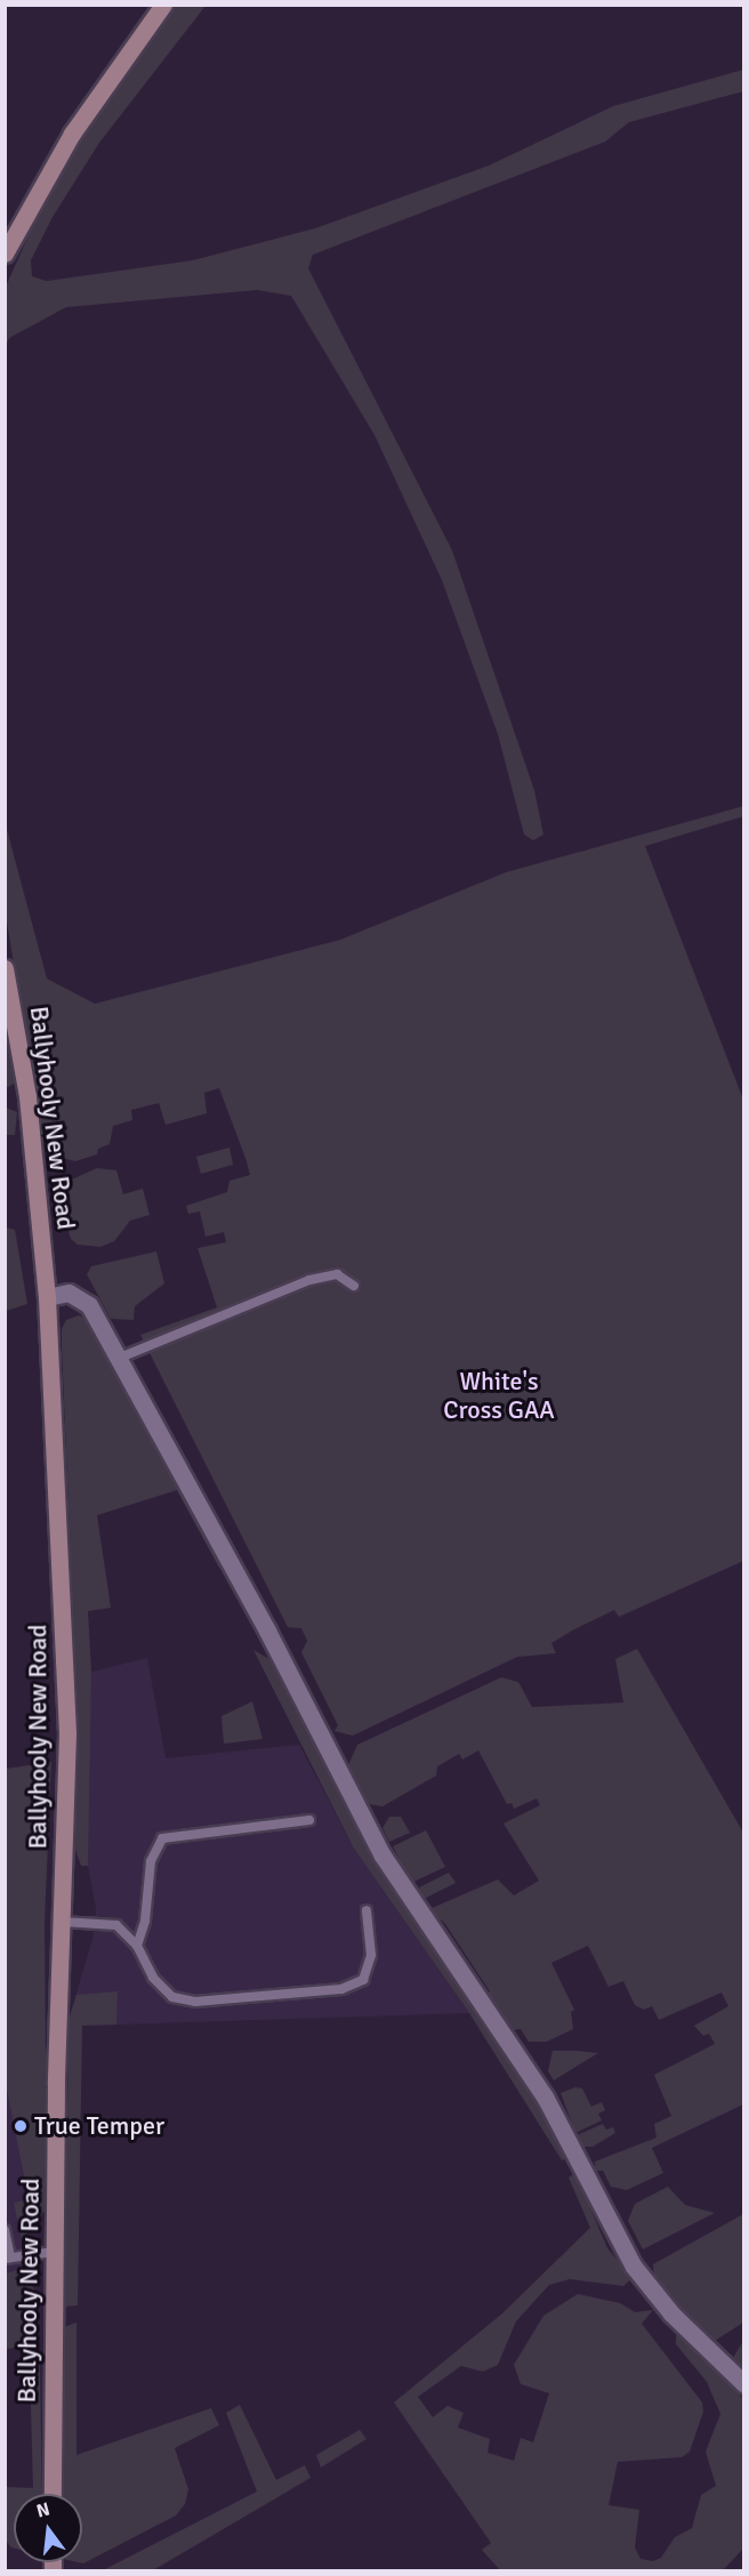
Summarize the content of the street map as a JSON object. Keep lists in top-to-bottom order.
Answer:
{
  "streets": {
    "main road": ["Ballyhooly New Road"]
  },
  "parks": ["White's Cross GAA"],
  "places": ["True Temper"],
  "north": "top"
}
